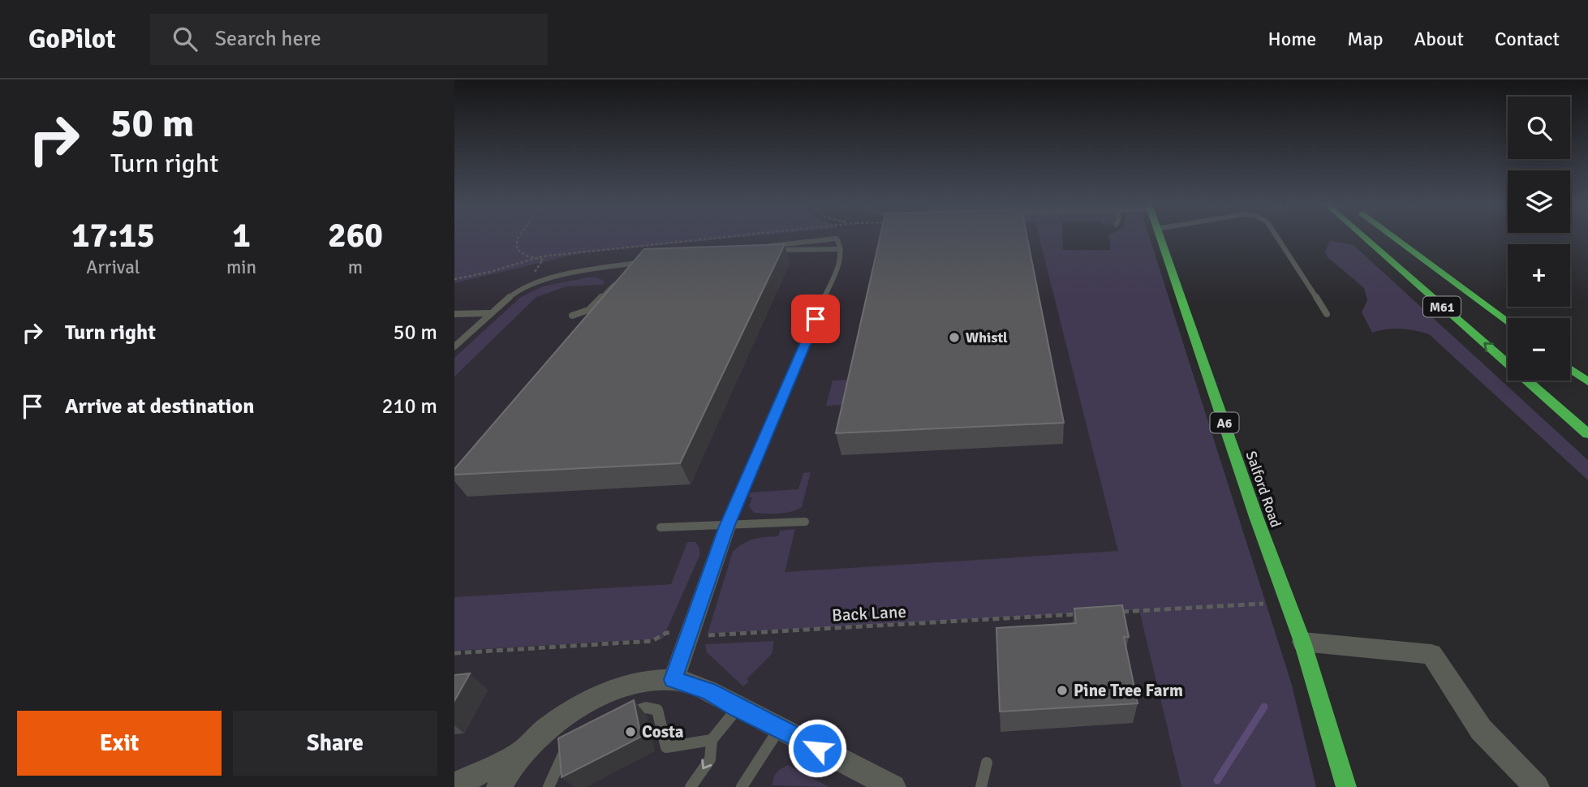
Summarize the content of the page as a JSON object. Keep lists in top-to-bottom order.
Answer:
{
  "streets": {
    "main road": ["M61", "A6", "Salford Road"],
    "path": ["Back Lane"]
  },
  "places": ["Whistl", "Pine Tree Farm", "Costa"],
  "page": {
    "header": "GoPilot",
    "search": "Search here",
    "nav": [
      "Home",
      "Map",
      "About",
      "Contact"
    ],
    "turn": ["50 m", "Turn right"],
    "map_buttons": ["+", "−"],
    "eta": [
      "17:15",
      "Arrival",
      "1",
      "min",
      "260",
      "m"
    ],
    "list": [
      {
        "name": "Turn right",
        "value": "50 m"
      },
      {
        "name": "Arrive at destination",
        "value": "210 m"
      }
    ],
    "buttons": ["Exit", "Share"]
  }
}
